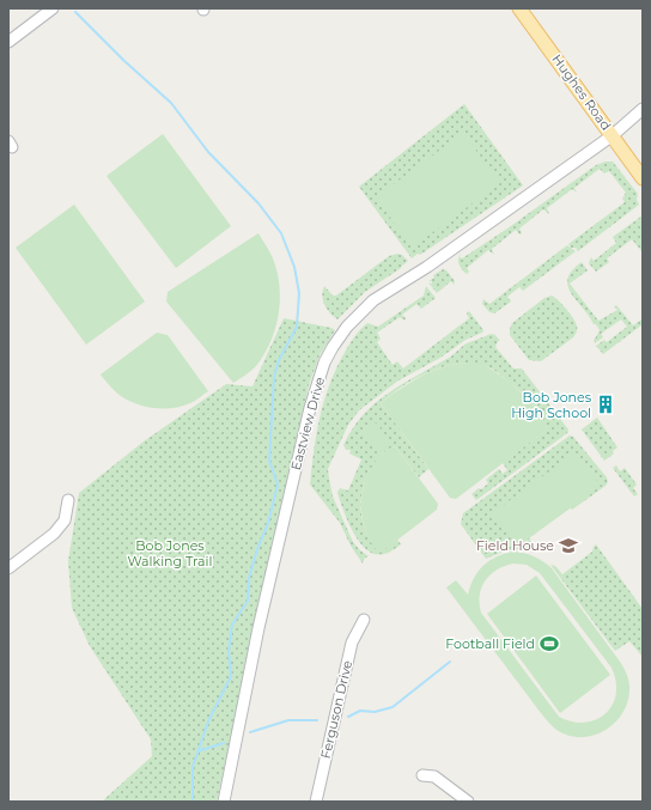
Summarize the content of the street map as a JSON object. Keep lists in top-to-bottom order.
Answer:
{
  "streets": {
    "main road": ["Hughes Road"],
    "street": ["Eastview Drive", "Ferguson Drive"]
  },
  "crossings": [
    ["Hughes Road", "Eastview Drive"]
  ],
  "parks": ["Bob Jones Walking Trail"],
  "places": {
    "building": ["Bob Jones High School"],
    "school or university": ["Field House"],
    "sports": ["Football Field"]
  }
}
